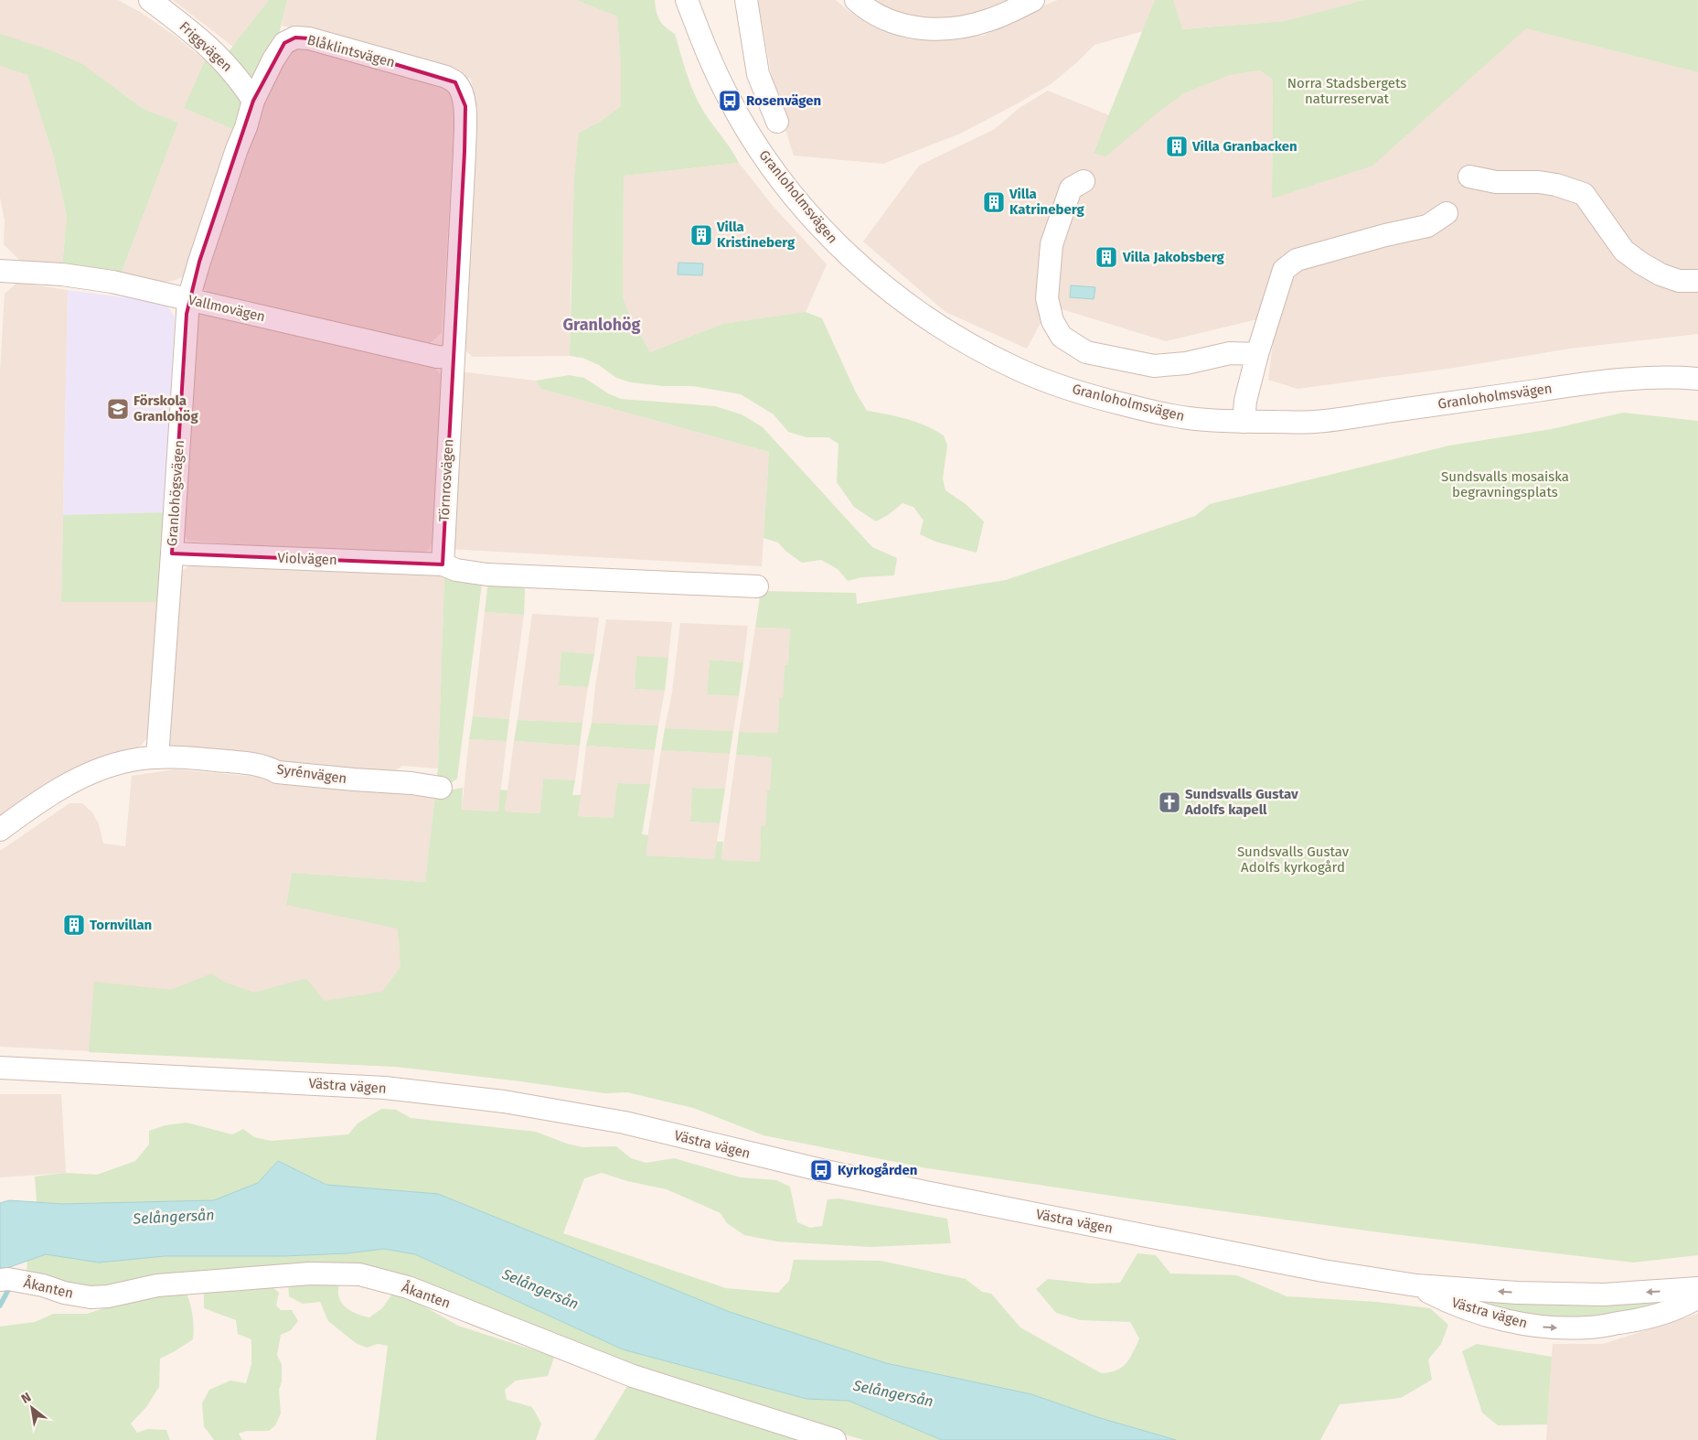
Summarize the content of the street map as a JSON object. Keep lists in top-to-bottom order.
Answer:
{
  "streets": {
    "street": [
      "Friggvägen",
      "Blåklintsvägen",
      "Granloholmsvägen",
      "Vallmovägen",
      "Törnrosvägen",
      "Granlohögsvägen",
      "Violvägen",
      "Syrénvägen",
      "Västra vägen",
      "Åkanten"
    ]
  },
  "crossings": [
    ["Friggvägen", "Blåklintsvägen"],
    ["Friggvägen", "Granlohögsvägen"],
    ["Blåklintsvägen", "Törnrosvägen"],
    ["Blåklintsvägen", "Granlohögsvägen"],
    ["Vallmovägen", "Törnrosvägen"],
    ["Vallmovägen", "Granlohögsvägen"],
    ["Törnrosvägen", "Violvägen"],
    ["Granlohögsvägen", "Violvägen"],
    ["Granlohögsvägen", "Syrénvägen"]
  ],
  "districts": ["Granlohög"],
  "water": ["Selångersån"],
  "parks": ["Norra Stadsbergets naturreservat", "Sundsvalls mosaiska begravningsplats", "Sundsvalls Gustav Adolfs kyrkogård"],
  "places": {
    "bus stop": ["Rosenvägen", "Kyrkogården"],
    "building": [
      "Villa Granbacken",
      "Villa Katrineberg",
      "Villa Kristineberg",
      "Villa Jakobsberg",
      "Tornvillan"
    ],
    "school or university": ["Förskola Granlohög"],
    "church": ["Sundsvalls Gustav Adolfs kapell"]
  },
  "north": "top left"
}
